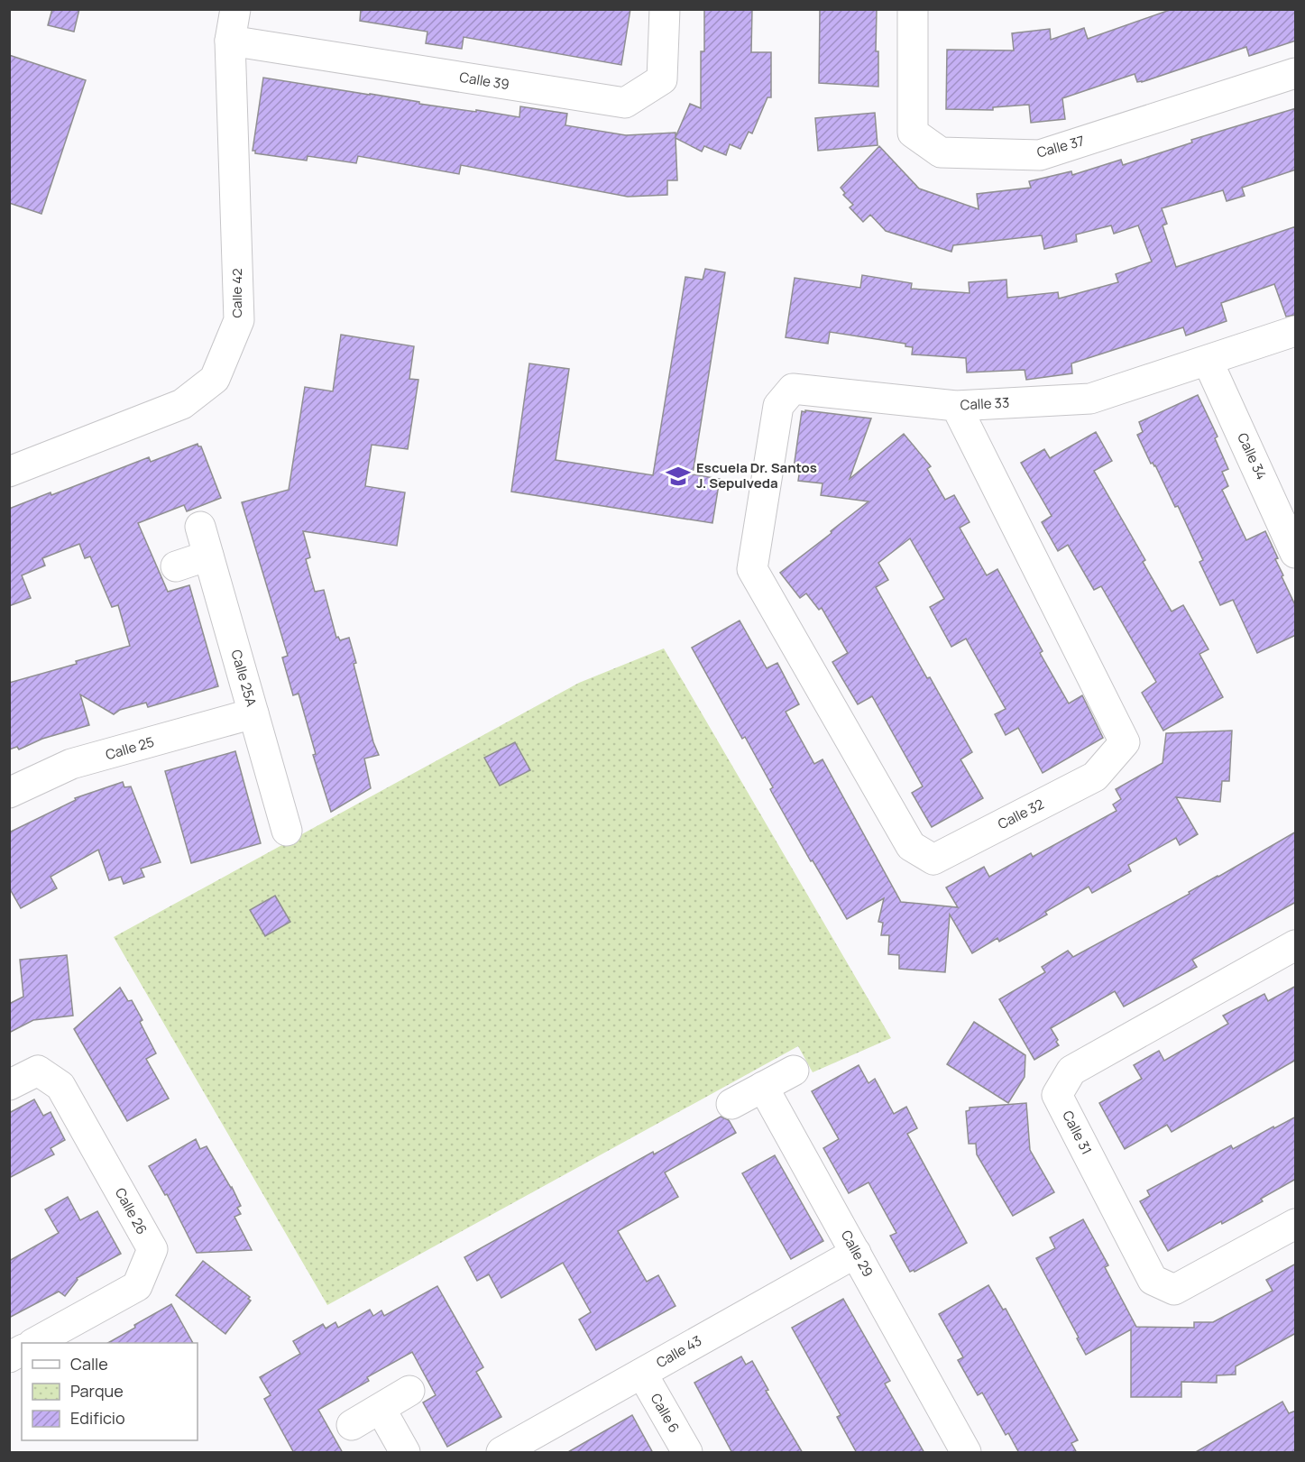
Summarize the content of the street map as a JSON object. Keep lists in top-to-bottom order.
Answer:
{
  "streets": {
    "street": [
      "Calle 39",
      "Calle 37",
      "Calle 42",
      "Calle 33",
      "Calle 34",
      "Calle 25A",
      "Calle 25",
      "Calle 32",
      "Calle 31",
      "Calle 26",
      "Calle 29",
      "Calle 43",
      "Calle 6"
    ]
  },
  "crossings": [
    ["Calle 39", "Calle 42"],
    ["Calle 33", "Calle 34"],
    ["Calle 33", "Calle 32"],
    ["Calle 25A", "Calle 25"],
    ["Calle 29", "Calle 43"],
    ["Calle 43", "Calle 6"]
  ],
  "places": {
    "school or university": ["Escuela Dr. Santos J. Sepulveda"]
  },
  "legend": ["Calle", "Parque", "Edificio"]
}
